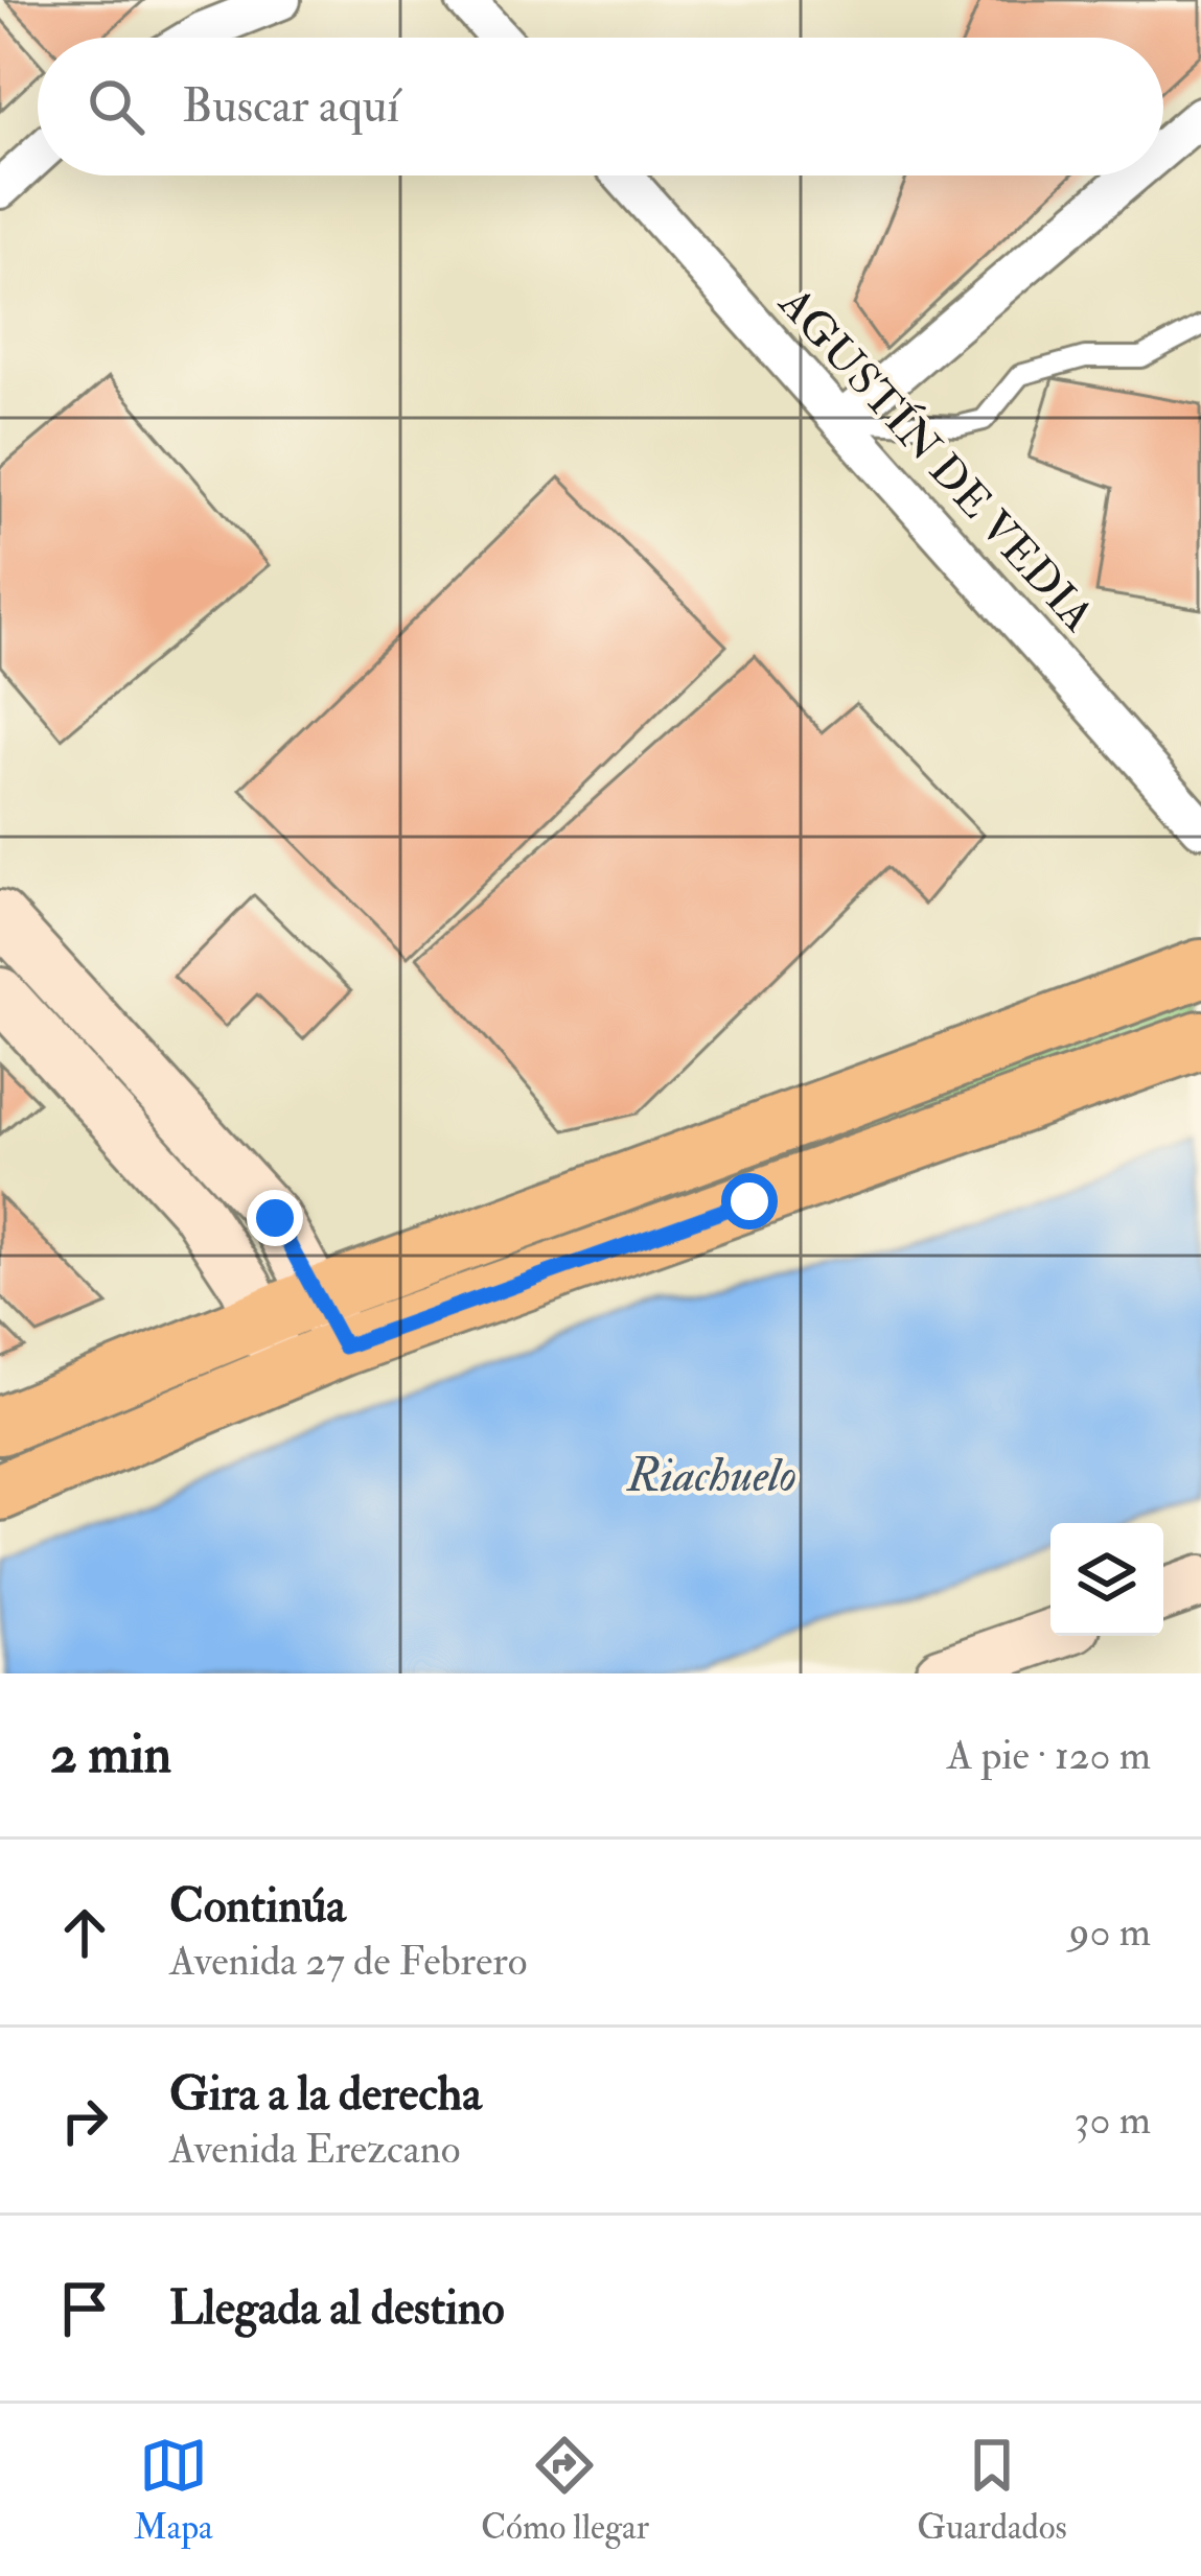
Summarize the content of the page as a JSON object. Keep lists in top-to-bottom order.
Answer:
{
  "streets": {
    "street": ["AGUSTÍN DE VEDIA"]
  },
  "water": ["Riachuelo"],
  "page": {
    "search": "Buscar aquí",
    "heading": ["2 min", "A pie · 120 m"],
    "list": [
      ["Continúa", "Avenida 27 de Febrero", "90 m"],
      ["Gira a la derecha", "Avenida Erezcano", "30 m"],
      "Llegada al destino"
    ],
    "nav": ["Mapa", "Cómo llegar", "Guardados"]
  }
}
